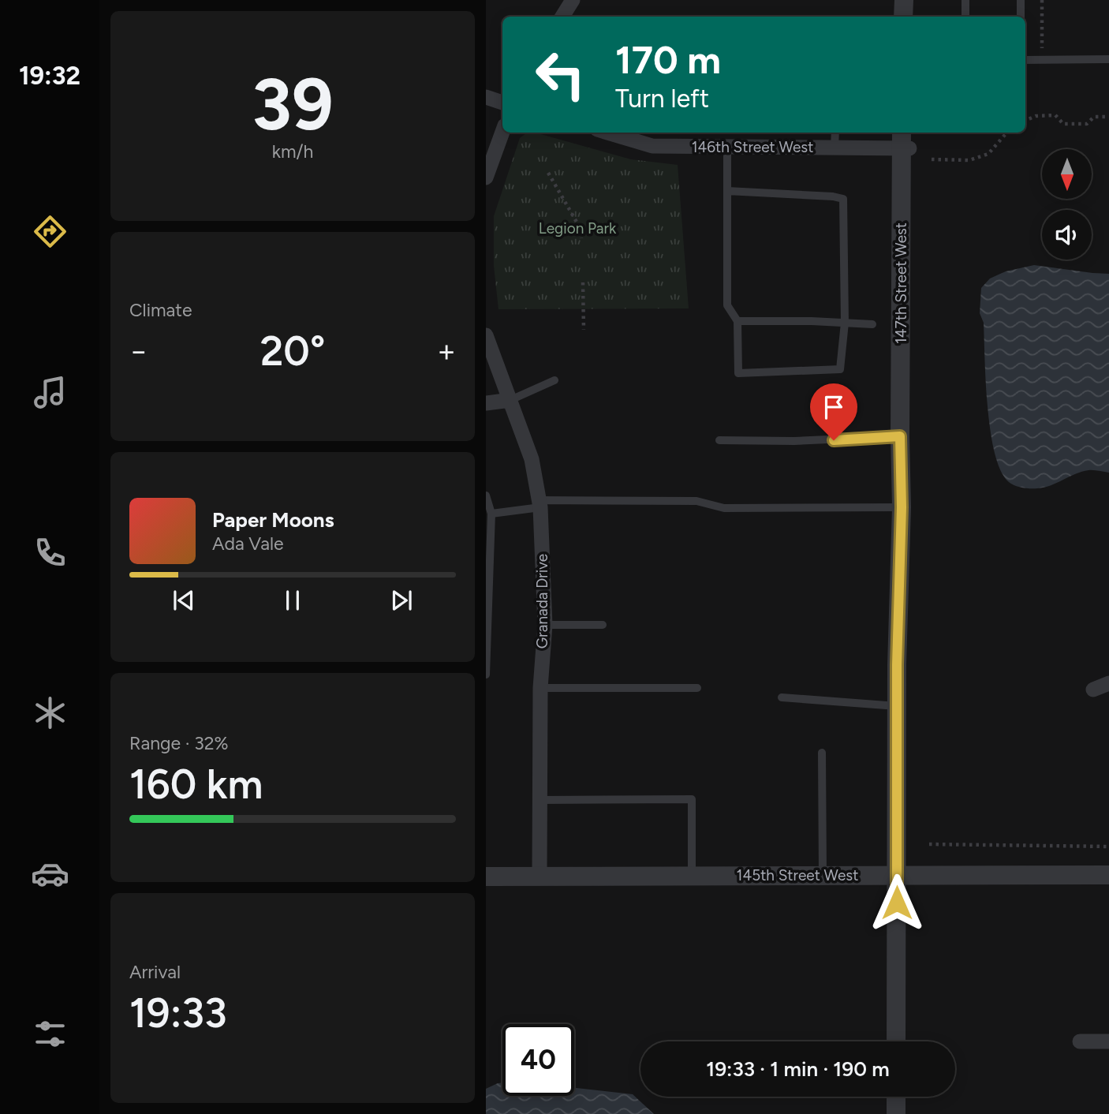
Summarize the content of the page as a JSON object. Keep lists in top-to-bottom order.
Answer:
{
  "streets": {
    "street": [
      "146th Street West",
      "147th Street West",
      "Granada Drive",
      "145th Street West"
    ]
  },
  "crossings": [
    ["146th Street West", "147th Street West"],
    ["147th Street West", "145th Street West"],
    ["Granada Drive", "145th Street West"]
  ],
  "parks": ["Legion Park"],
  "north": "bottom",
  "page": {
    "tabs": "19:32",
    "tile": [
      ["39", "km/h"],
      "Climate",
      ["Range · 32%", "160 km"],
      ["Arrival", "19:33"]
    ],
    "turn": ["170 m", "Turn left"],
    "heat": ["−", "20°", "+"],
    "song": ["Paper Moons", "Ada Vale"],
    "limit": "40",
    "trip": "19:33 · 1 min · 190 m"
  }
}
